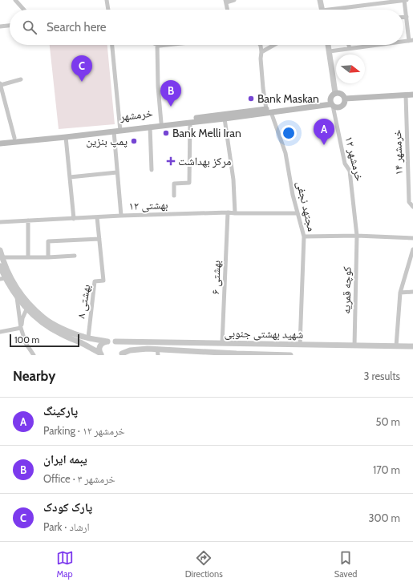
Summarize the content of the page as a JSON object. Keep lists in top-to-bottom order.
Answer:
{
  "streets": {
    "main road": ["خرمشهر"],
    "street": [
      "خرمشهر ۱۴",
      "خرمشهر ۱۲",
      "بهشتی ۱۲",
      "مجتهد نجفی",
      "بهشتی ۶",
      "کوچه قمریه",
      "بهشتی ۸",
      "شهید بهشتی جنوبی"
    ]
  },
  "crossings": [
    ["خرمشهر", "خرمشهر ۱۲"],
    ["خرمشهر", "مجتهد نجفی"],
    ["خرمشهر ۱۲", "کوچه قمریه"],
    ["بهشتی ۱۲", "مجتهد نجفی"],
    ["بهشتی ۱۲", "بهشتی ۶"],
    ["بهشتی ۱۲", "بهشتی ۸"],
    ["مجتهد نجفی", "شهید بهشتی جنوبی"],
    ["بهشتی ۶", "شهید بهشتی جنوبی"],
    ["کوچه قمریه", "شهید بهشتی جنوبی"]
  ],
  "places": {
    "other": ["Bank Maskan", "Bank Melli Iran", "پمپ بنزین"],
    "health": ["مرکز بهداشت"]
  },
  "scale_bar": "100 m",
  "north": "right",
  "page": {
    "search": "Search here",
    "pins": ["C", "B", "A"],
    "scale": "100 m",
    "heading": ["Nearby", "3 results"],
    "list": [
      {
        "mark": "A",
        "name": "پارکینگ",
        "note": "Parking · خرمشهر ۱۲",
        "value": "50 m"
      },
      {
        "mark": "B",
        "name": "یبمه ایران",
        "note": "Office · خرمشهر ۳",
        "value": "170 m"
      },
      {
        "mark": "C",
        "name": "پارک کودک",
        "note": "Park · ارشاد",
        "value": "300 m"
      }
    ],
    "nav": ["Map", "Directions", "Saved"]
  }
}
